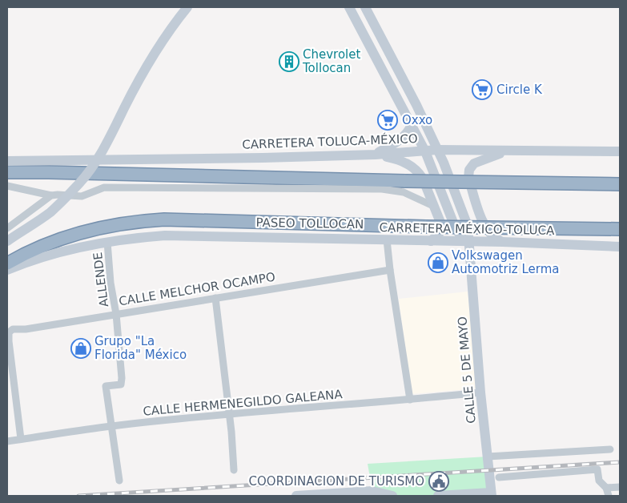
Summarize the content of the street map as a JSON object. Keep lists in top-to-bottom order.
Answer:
{
  "streets": {
    "highway": ["PASEO TOLLOCAN"],
    "main road": ["CARRETERA TOLUCA-MÉXICO", "CARRETERA MÉXICO-TOLUCA", "CALLE 5 DE MAYO"],
    "street": ["ALLENDE", "CALLE MELCHOR OCAMPO", "CALLE HERMENEGILDO GALEANA"]
  },
  "crossings": [
    ["CARRETERA TOLUCA-MÉXICO", "CALLE 5 DE MAYO"],
    ["CARRETERA MÉXICO-TOLUCA", "ALLENDE"],
    ["CARRETERA MÉXICO-TOLUCA", "CALLE 5 DE MAYO"],
    ["ALLENDE", "CALLE MELCHOR OCAMPO"],
    ["ALLENDE", "CALLE HERMENEGILDO GALEANA"],
    ["CALLE MELCHOR OCAMPO", "CALLE HERMENEGILDO GALEANA"],
    ["CALLE 5 DE MAYO", "CALLE HERMENEGILDO GALEANA"]
  ],
  "places": {
    "building": ["Chevrolet Tollocan"],
    "supermarket": ["Circle K", "Oxxo"],
    "shop": ["Volkswagen Automotriz Lerma", "Grupo \"La Florida\" México"],
    "public building": ["COORDINACION DE TURISMO"]
  }
}
